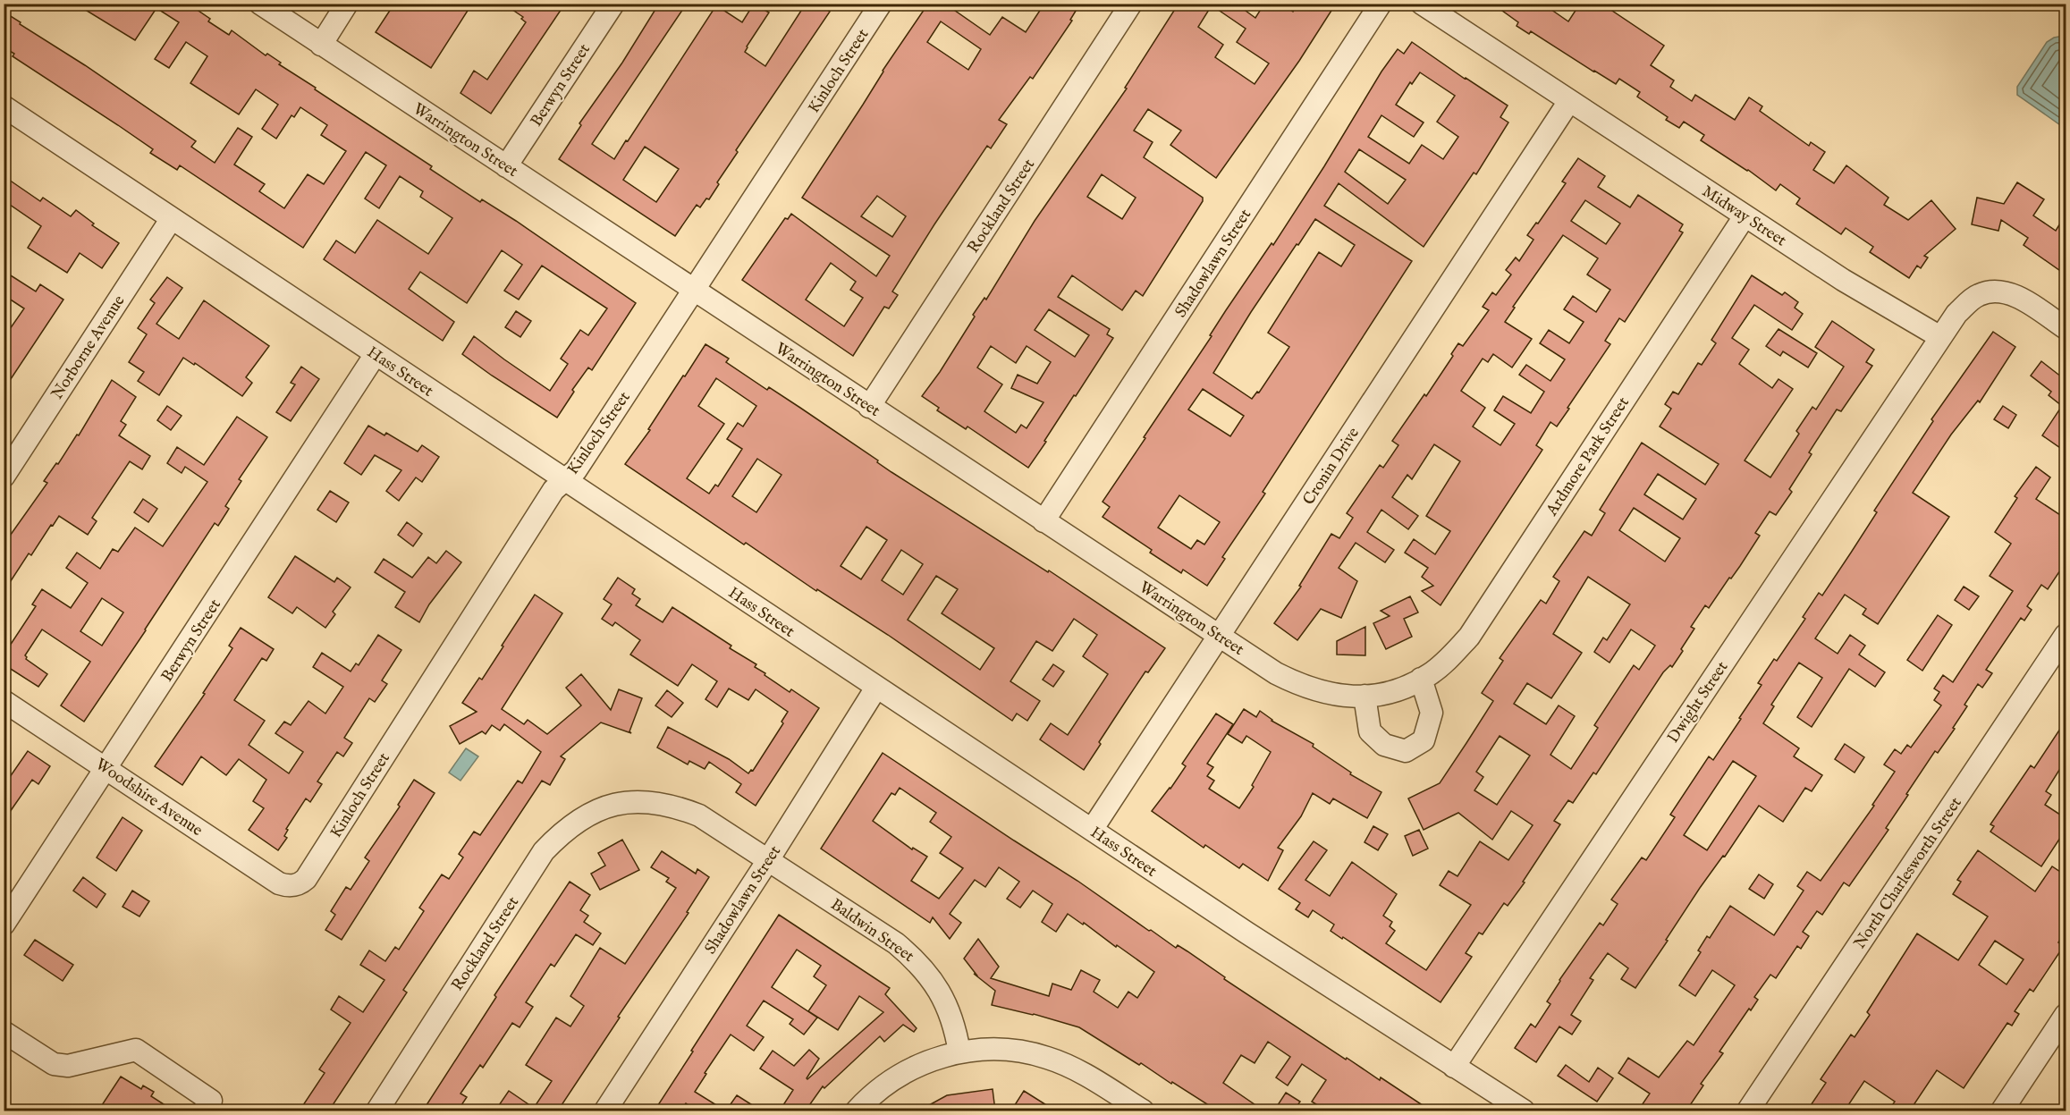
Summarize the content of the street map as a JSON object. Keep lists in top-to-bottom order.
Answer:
{
  "streets": {
    "street": [
      "Kinloch Street",
      "Berwyn Street",
      "Warrington Street",
      "Rockland Street",
      "Midway Street",
      "Shadowlawn Street",
      "Norborne Avenue",
      "Hass Street",
      "Ardmore Park Street",
      "Cronin Drive",
      "Dwight Street",
      "Woodshire Avenue",
      "North Charlesworth Street",
      "Baldwin Street"
    ]
  },
  "crossings": [
    ["Kinloch Street", "Warrington Street"],
    ["Kinloch Street", "Hass Street"],
    ["Kinloch Street", "Woodshire Avenue"],
    ["Berwyn Street", "Warrington Street"],
    ["Berwyn Street", "Hass Street"],
    ["Berwyn Street", "Woodshire Avenue"],
    ["Warrington Street", "Rockland Street"],
    ["Warrington Street", "Shadowlawn Street"],
    ["Warrington Street", "Ardmore Park Street"],
    ["Warrington Street", "Cronin Drive"],
    ["Rockland Street", "Baldwin Street"],
    ["Midway Street", "Ardmore Park Street"],
    ["Midway Street", "Cronin Drive"],
    ["Midway Street", "Dwight Street"],
    ["Shadowlawn Street", "Hass Street"],
    ["Shadowlawn Street", "Baldwin Street"],
    ["Norborne Avenue", "Hass Street"],
    ["Hass Street", "Cronin Drive"],
    ["Hass Street", "Dwight Street"]
  ]
}
